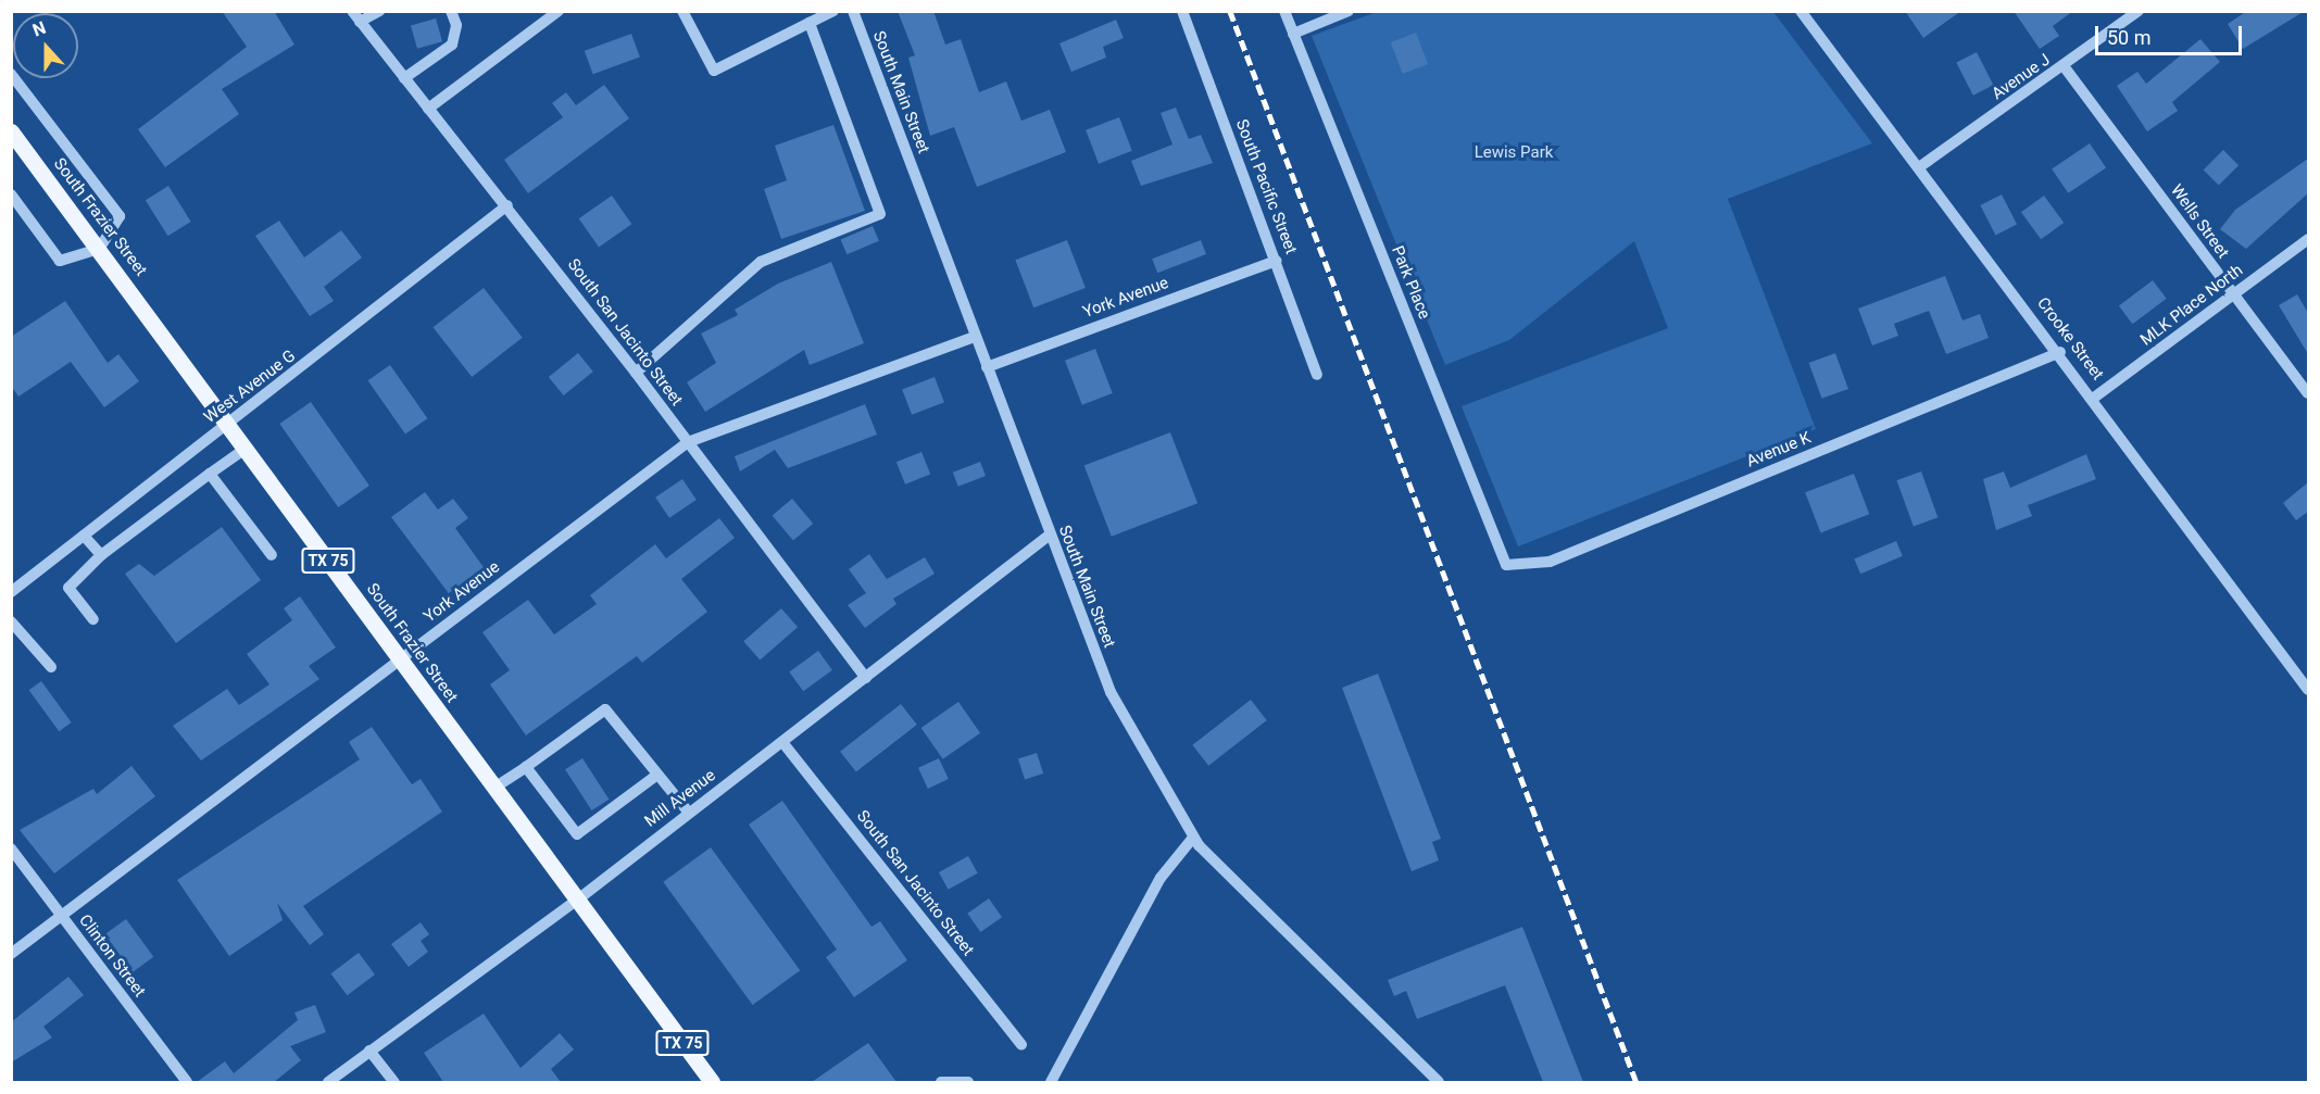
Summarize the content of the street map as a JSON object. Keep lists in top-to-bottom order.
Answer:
{
  "streets": {
    "main road": ["South Frazier Street", "TX 75"],
    "street": [
      "Avenue J",
      "South Main Street",
      "South Pacific Street",
      "Wells Street",
      "Park Place",
      "York Avenue",
      "MLK Place North",
      "South San Jacinto Street",
      "Crooke Street",
      "West Avenue G",
      "Avenue K",
      "Mill Avenue",
      "Clinton Street"
    ]
  },
  "crossings": [
    ["Avenue J", "Wells Street"],
    ["Avenue J", "Crooke Street"],
    ["South Main Street", "York Avenue"],
    ["South Main Street", "Mill Avenue"],
    ["South Pacific Street", "York Avenue"],
    ["South Frazier Street", "York Avenue"],
    ["South Frazier Street", "West Avenue G"],
    ["South Frazier Street", "Mill Avenue"],
    ["Wells Street", "MLK Place North"],
    ["Park Place", "Avenue K"],
    ["York Avenue", "South San Jacinto Street"],
    ["York Avenue", "Clinton Street"],
    ["MLK Place North", "Crooke Street"],
    ["South San Jacinto Street", "West Avenue G"],
    ["South San Jacinto Street", "Mill Avenue"],
    ["Crooke Street", "Avenue K"]
  ],
  "parks": ["Lewis Park"],
  "scale_bar": "50 m",
  "north": "top"
}
